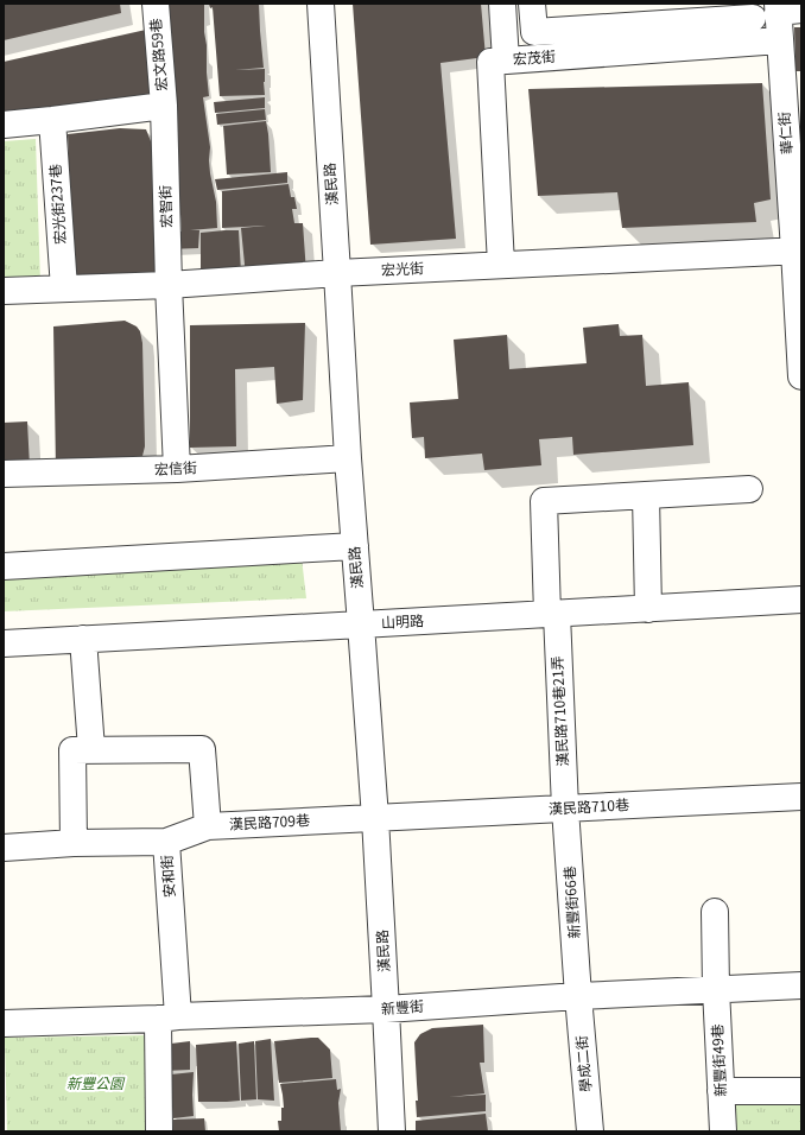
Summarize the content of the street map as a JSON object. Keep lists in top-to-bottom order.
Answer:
{
  "streets": {
    "street": [
      "宏文路59巷",
      "宏茂街",
      "華仁街",
      "漢民路",
      "宏光街237巷",
      "宏智街",
      "宏光街",
      "宏信街",
      "山明路",
      "漢民路710巷21弄",
      "漢民路710巷",
      "漢民路709巷",
      "安和街",
      "新豐街66巷",
      "新豐街",
      "新豐街49巷",
      "學成二街"
    ]
  },
  "crossings": [
    ["宏文路59巷", "宏智街"],
    ["宏茂街", "華仁街"],
    ["宏茂街", "宏光街"],
    ["華仁街", "宏光街"],
    ["漢民路", "宏光街"],
    ["漢民路", "宏信街"],
    ["漢民路", "山明路"],
    ["漢民路", "漢民路710巷"],
    ["漢民路", "漢民路709巷"],
    ["漢民路", "新豐街"],
    ["宏光街237巷", "宏光街"],
    ["宏智街", "宏光街"],
    ["宏智街", "宏信街"],
    ["山明路", "漢民路710巷21弄"],
    ["漢民路710巷21弄", "漢民路710巷"],
    ["漢民路710巷21弄", "新豐街66巷"],
    ["漢民路710巷", "漢民路709巷"],
    ["漢民路710巷", "新豐街66巷"],
    ["漢民路709巷", "安和街"],
    ["安和街", "新豐街"],
    ["新豐街66巷", "新豐街"],
    ["新豐街66巷", "學成二街"],
    ["新豐街", "新豐街49巷"],
    ["新豐街", "學成二街"]
  ],
  "parks": ["新豐公園"]
}
